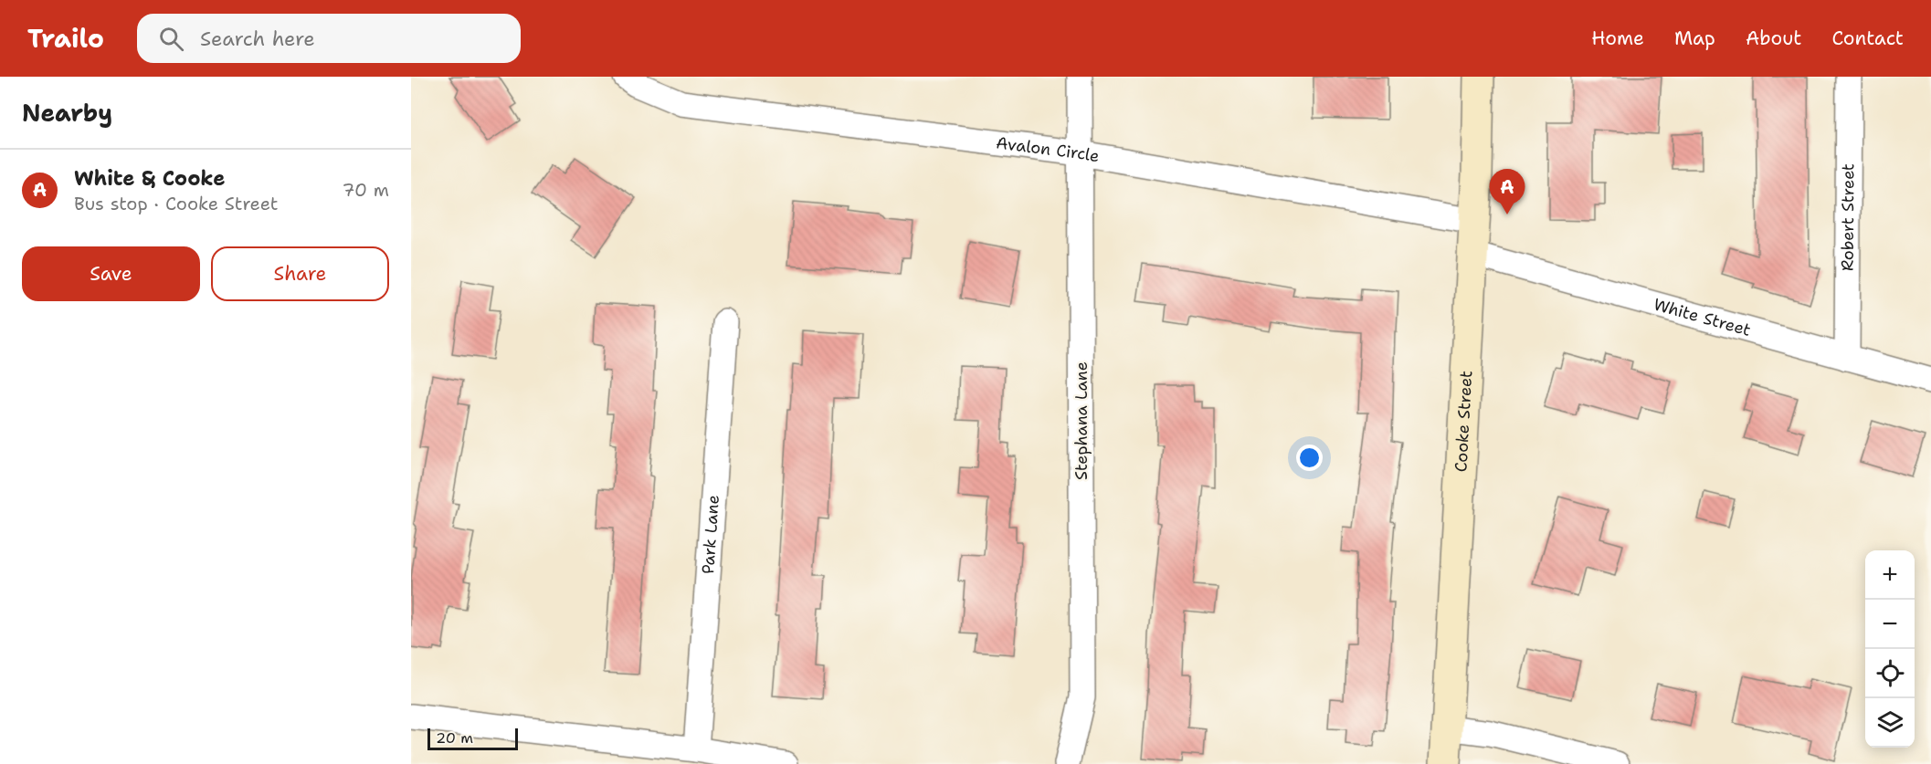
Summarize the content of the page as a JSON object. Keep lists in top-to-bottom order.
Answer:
{
  "streets": {
    "main road": ["Cooke Street"],
    "street": [
      "Avalon Circle",
      "Robert Street",
      "White Street",
      "Stephana Lane",
      "Park Lane"
    ]
  },
  "crossings": [
    ["Avalon Circle", "Stephana Lane"],
    ["Avalon Circle", "Cooke Street"],
    ["Robert Street", "White Street"],
    ["White Street", "Cooke Street"]
  ],
  "scale_bar": "20 m",
  "page": {
    "header": "Trailo",
    "search": "Search here",
    "nav": [
      "Home",
      "Map",
      "About",
      "Contact"
    ],
    "heading": "Nearby",
    "list": [
      {
        "mark": "A",
        "name": "White & Cooke",
        "note": "Bus stop · Cooke Street",
        "value": "70 m"
      }
    ],
    "pins": "A",
    "buttons": ["Save", "Share"],
    "map_buttons": ["+", "−"],
    "scale": "20 m"
  }
}
